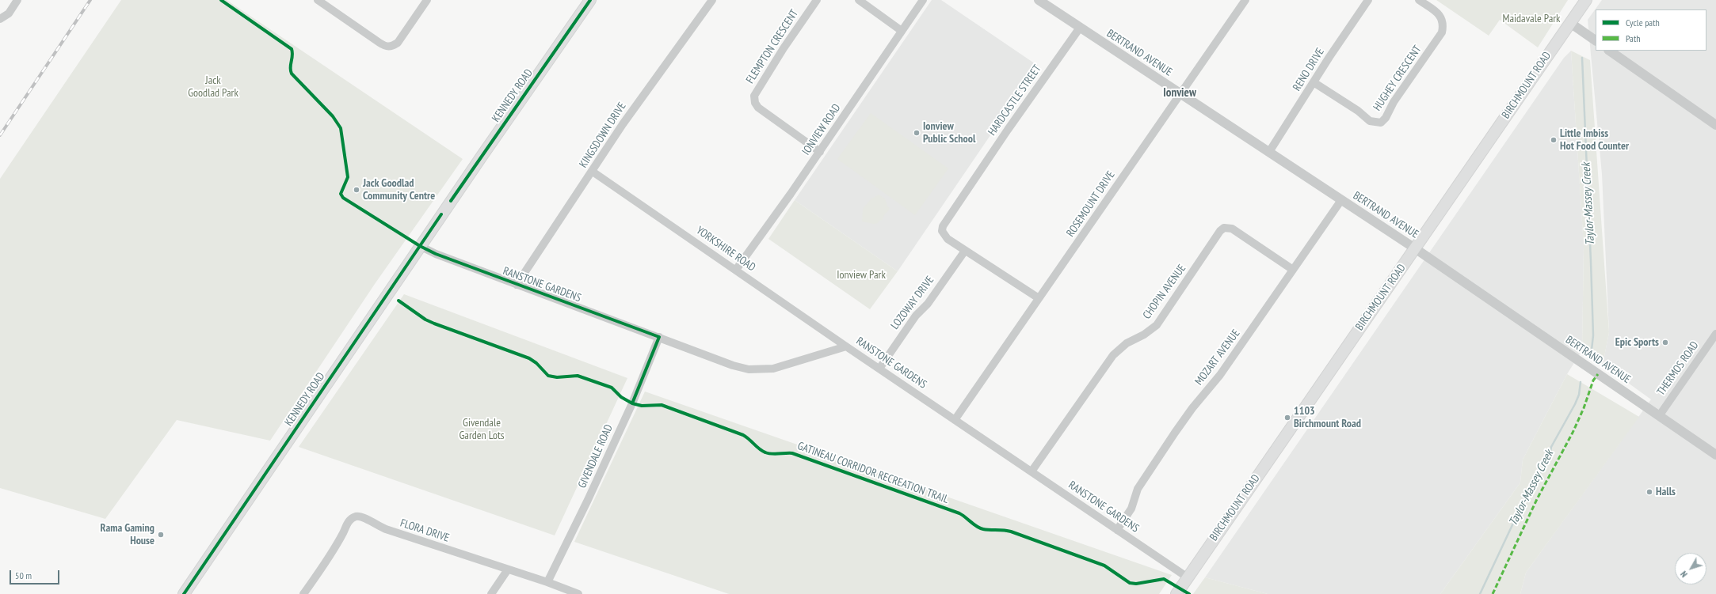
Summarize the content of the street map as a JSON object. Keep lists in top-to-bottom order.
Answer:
{
  "streets": {
    "main road": ["BIRCHMOUNT ROAD", "KENNEDY ROAD"],
    "street": [
      "FLEMPTON CRESCENT",
      "BERTRAND AVENUE",
      "RENO DRIVE",
      "HUGHEY CRESCENT",
      "HARDCASTLE STREET",
      "IONVIEW ROAD",
      "KINGSDOWN DRIVE",
      "ROSEMOUNT DRIVE",
      "YORKSHIRE ROAD",
      "RANSTONE GARDENS",
      "CHOPIN AVENUE",
      "LOZOWAY DRIVE",
      "MOZART AVENUE",
      "THERMOS ROAD",
      "GIVENDALE ROAD",
      "FLORA DRIVE"
    ],
    "cycle path": ["GATINEAU CORRIDOR RECREATION TRAIL"]
  },
  "crossings": [
    ["FLEMPTON CRESCENT", "IONVIEW ROAD"],
    ["BERTRAND AVENUE", "RENO DRIVE"],
    ["BERTRAND AVENUE", "BIRCHMOUNT ROAD"],
    ["BERTRAND AVENUE", "HARDCASTLE STREET"],
    ["BERTRAND AVENUE", "ROSEMOUNT DRIVE"],
    ["BERTRAND AVENUE", "MOZART AVENUE"],
    ["BERTRAND AVENUE", "THERMOS ROAD"],
    ["RENO DRIVE", "HUGHEY CRESCENT"],
    ["BIRCHMOUNT ROAD", "RANSTONE GARDENS"],
    ["KENNEDY ROAD", "RANSTONE GARDENS"],
    ["HARDCASTLE STREET", "ROSEMOUNT DRIVE"],
    ["HARDCASTLE STREET", "LOZOWAY DRIVE"],
    ["IONVIEW ROAD", "YORKSHIRE ROAD"],
    ["KINGSDOWN DRIVE", "YORKSHIRE ROAD"],
    ["KINGSDOWN DRIVE", "RANSTONE GARDENS"],
    ["ROSEMOUNT DRIVE", "RANSTONE GARDENS"],
    ["YORKSHIRE ROAD", "RANSTONE GARDENS"],
    ["RANSTONE GARDENS", "CHOPIN AVENUE"],
    ["RANSTONE GARDENS", "LOZOWAY DRIVE"],
    ["RANSTONE GARDENS", "MOZART AVENUE"],
    ["RANSTONE GARDENS", "GIVENDALE ROAD"],
    ["CHOPIN AVENUE", "MOZART AVENUE"],
    ["GIVENDALE ROAD", "FLORA DRIVE"]
  ],
  "districts": ["Ionview"],
  "water": ["Taylor-Massey Creek"],
  "parks": [
    "Maidavale Park",
    "Jack Goodlad Park",
    "Ionview Park",
    "Givendale Garden Lots"
  ],
  "places": [
    "Ionview Public School",
    "Little Imbiss Hot Food Counter",
    "Jack Goodlad Community Centre",
    "Epic Sports",
    "1103 Birchmount Road",
    "Halls",
    "Rama Gaming House"
  ],
  "legend": ["Cycle path", "Path"],
  "scale_bar": "50 m",
  "north": "bottom left"
}
